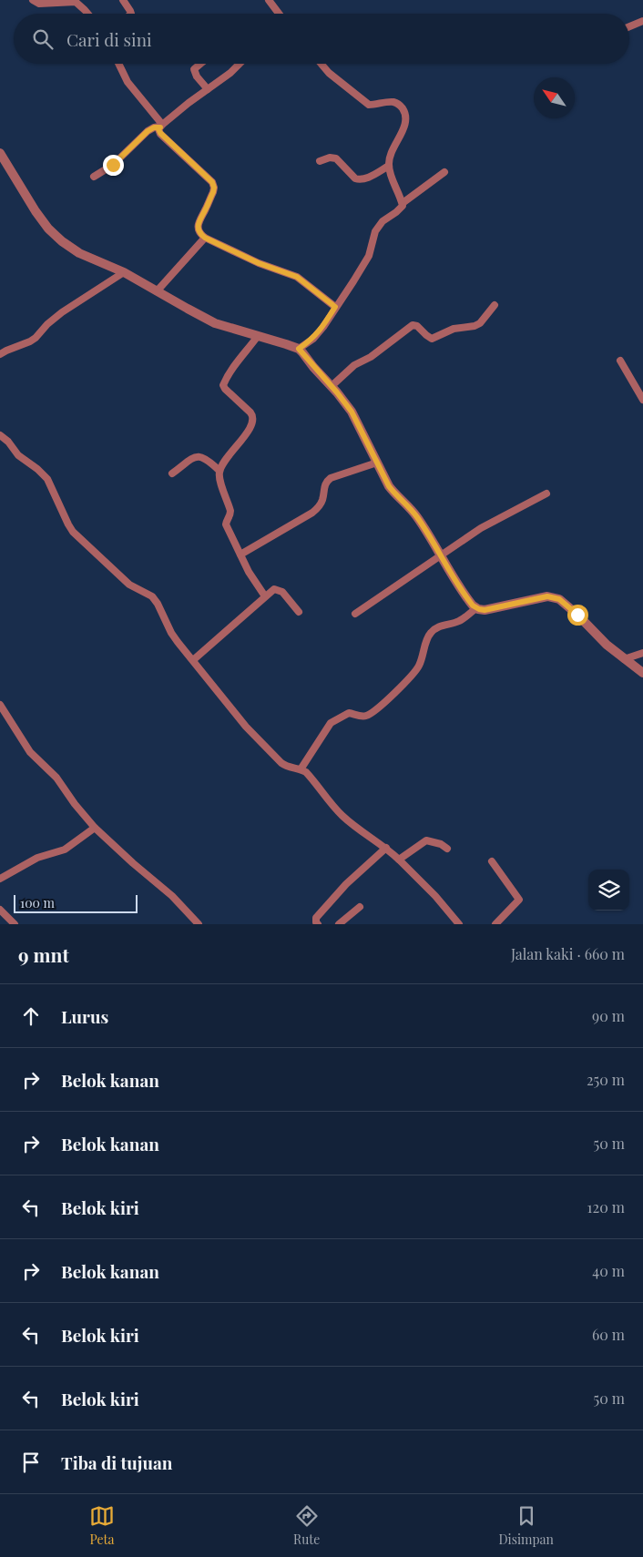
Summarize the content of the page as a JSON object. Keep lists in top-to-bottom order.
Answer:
{
  "scale_bar": "100 m",
  "north": "top left",
  "page": {
    "search": "Cari di sini",
    "scale": "100 m",
    "heading": ["9 mnt", "Jalan kaki · 660 m"],
    "list": [
      ["Lurus", "90 m"],
      ["Belok kanan", "250 m"],
      ["Belok kanan", "50 m"],
      ["Belok kiri", "120 m"],
      ["Belok kanan", "40 m"],
      ["Belok kiri", "60 m"],
      ["Belok kiri", "50 m"],
      "Tiba di tujuan"
    ],
    "nav": ["Peta", "Rute", "Disimpan"]
  }
}
